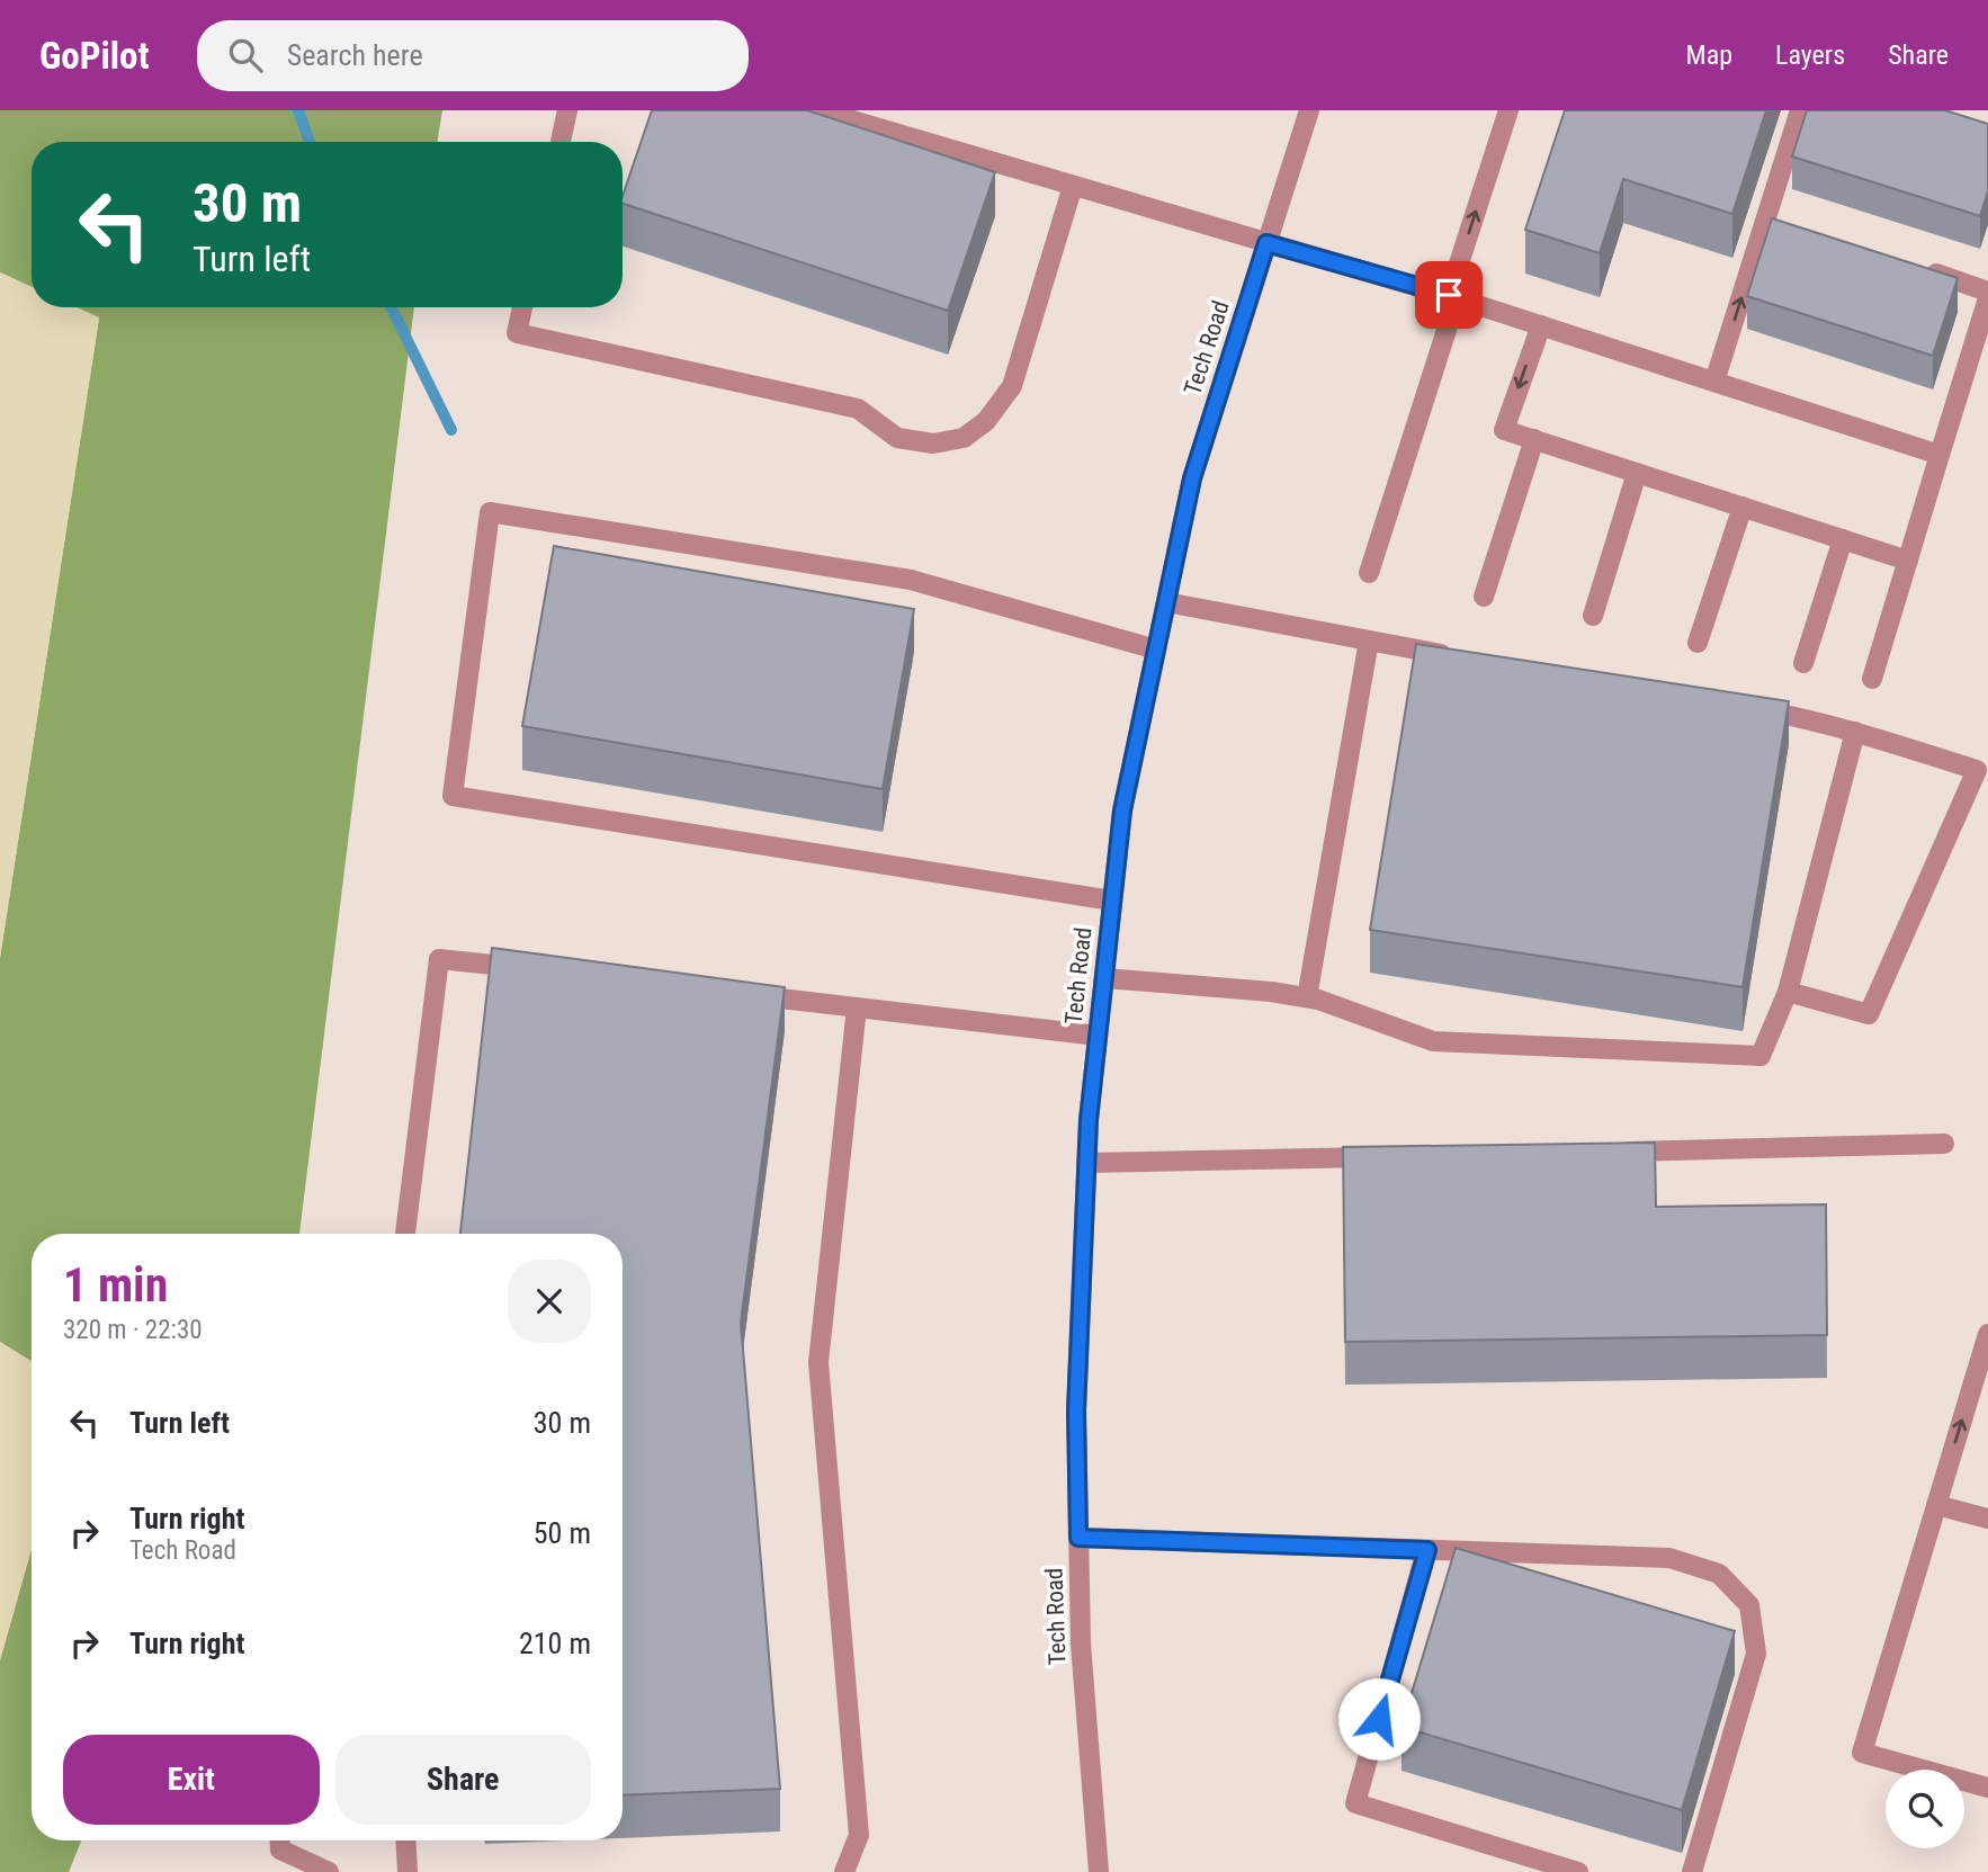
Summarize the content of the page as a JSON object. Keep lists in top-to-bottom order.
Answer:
{
  "streets": {
    "street": ["Tech Road"]
  },
  "page": {
    "header": "GoPilot",
    "search": "Search here",
    "nav": ["Map", "Layers", "Share"],
    "turn": ["30 m", "Turn left"],
    "heading": ["1 min", "320 m · 22:30"],
    "list": [
      {
        "name": "Turn left",
        "value": "30 m"
      },
      {
        "name": "Turn right",
        "note": "Tech Road",
        "value": "50 m"
      },
      {
        "name": "Turn right",
        "value": "210 m"
      }
    ],
    "buttons": ["Exit", "Share"]
  }
}
